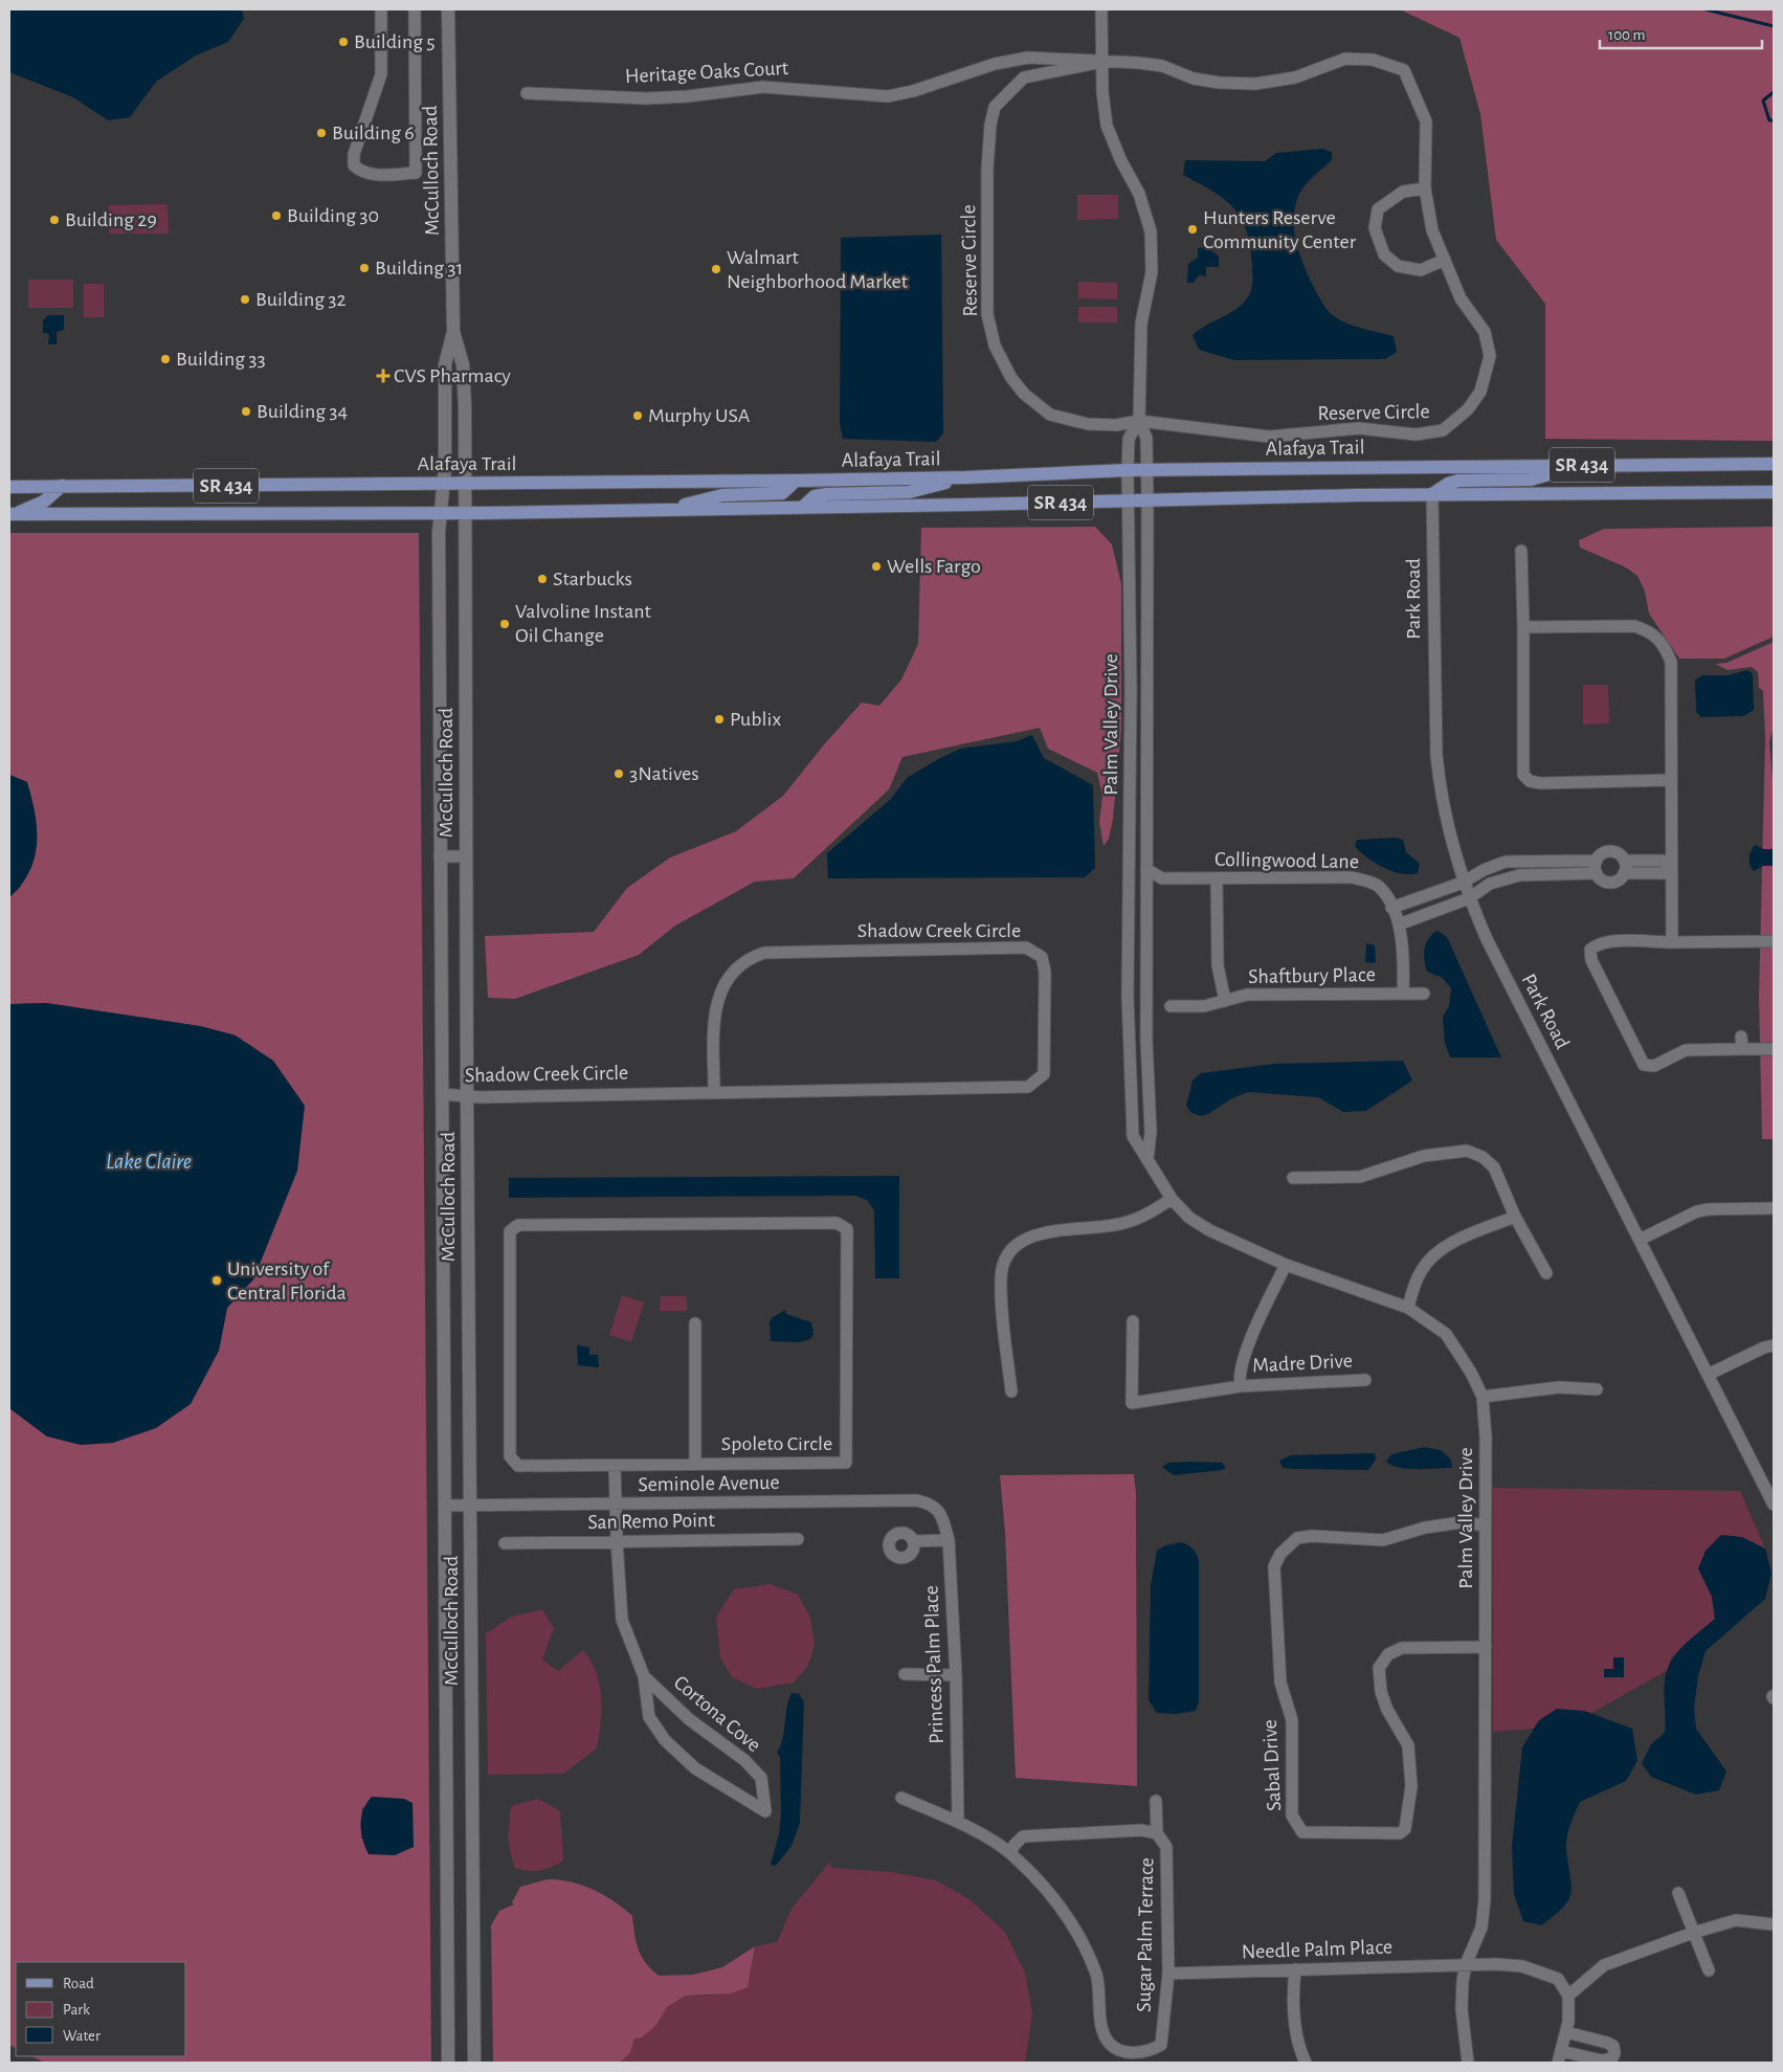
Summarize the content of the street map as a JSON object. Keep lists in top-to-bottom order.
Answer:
{
  "streets": {
    "main road": ["McCulloch Road", "Alafaya Trail", "SR 434"],
    "street": [
      "Heritage Oaks Court",
      "Reserve Circle",
      "Park Road",
      "Palm Valley Drive",
      "Collingwood Lane",
      "Shadow Creek Circle",
      "Shaftbury Place",
      "Madre Drive",
      "Spoleto Circle",
      "Seminole Avenue",
      "San Remo Point",
      "Princess Palm Place",
      "Cortona Cove",
      "Sabal Drive",
      "Sugar Palm Terrace",
      "Needle Palm Place"
    ]
  },
  "crossings": [
    ["Heritage Oaks Court", "Reserve Circle"],
    ["Heritage Oaks Court", "Palm Valley Drive"],
    ["McCulloch Road", "Alafaya Trail"],
    ["McCulloch Road", "SR 434"],
    ["McCulloch Road", "Shadow Creek Circle"],
    ["McCulloch Road", "Seminole Avenue"],
    ["Reserve Circle", "Palm Valley Drive"],
    ["Alafaya Trail", "Palm Valley Drive"],
    ["SR 434", "Park Road"],
    ["SR 434", "Palm Valley Drive"],
    ["Palm Valley Drive", "Collingwood Lane"],
    ["Palm Valley Drive", "Sabal Drive"],
    ["Palm Valley Drive", "Needle Palm Place"],
    ["Collingwood Lane", "Shaftbury Place"],
    ["Spoleto Circle", "Cortona Cove"],
    ["Seminole Avenue", "Princess Palm Place"],
    ["Seminole Avenue", "Cortona Cove"],
    ["San Remo Point", "Cortona Cove"],
    ["Princess Palm Place", "Sugar Palm Terrace"],
    ["Sugar Palm Terrace", "Needle Palm Place"]
  ],
  "water": ["Lake Claire"],
  "places": {
    "other": [
      "Building 5",
      "Building 6",
      "Building 30",
      "Building 29",
      "Hunters Reserve Community Center",
      "Building 31",
      "Walmart Neighborhood Market",
      "Building 32",
      "Building 33",
      "Building 34",
      "Murphy USA",
      "Wells Fargo",
      "Starbucks",
      "Valvoline Instant Oil Change",
      "Publix",
      "3Natives",
      "University of Central Florida"
    ],
    "health": ["CVS Pharmacy"]
  },
  "legend": ["Road", "Park", "Water"],
  "scale_bar": "100 m"
}
